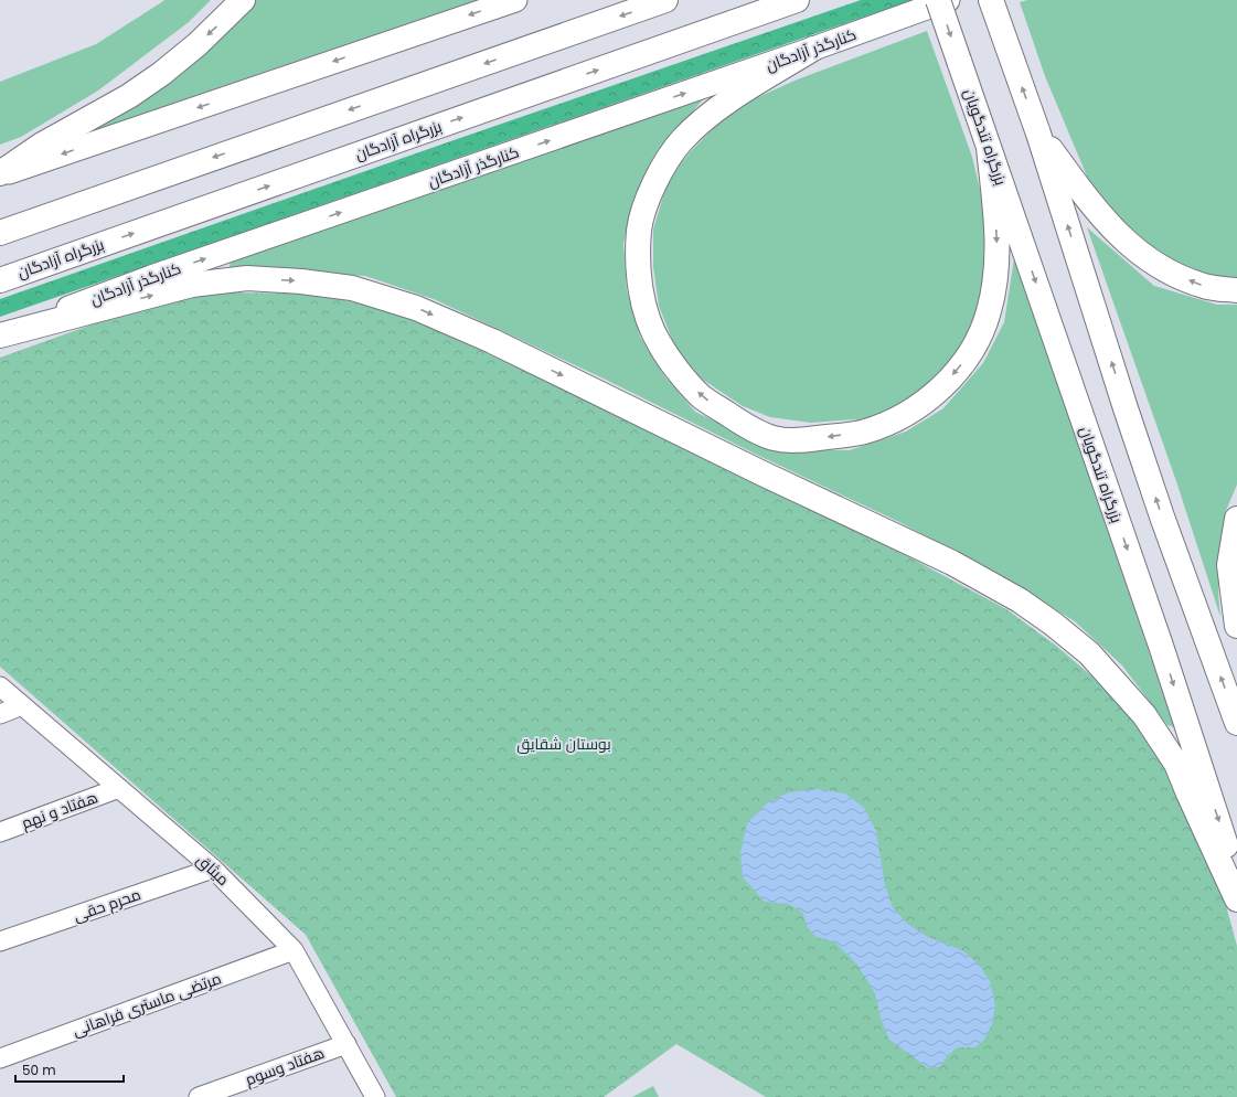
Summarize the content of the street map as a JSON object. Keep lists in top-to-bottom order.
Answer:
{
  "streets": {
    "highway": ["بزرگراه تندگویان", "بزرگراه آزادگان"],
    "main road": ["کنارگذر آزادگان"],
    "street": [
      "هفتاد و نهم",
      "میثاق",
      "محرم حقی",
      "مرتضی ماستری فراهانی",
      "هفتاد وسوم"
    ]
  },
  "crossings": [
    ["هفتاد و نهم", "میثاق"],
    ["میثاق", "محرم حقی"],
    ["میثاق", "مرتضی ماستری فراهانی"],
    ["میثاق", "هفتاد وسوم"]
  ],
  "parks": ["بوستان شقایق"],
  "scale_bar": "50 m"
}
